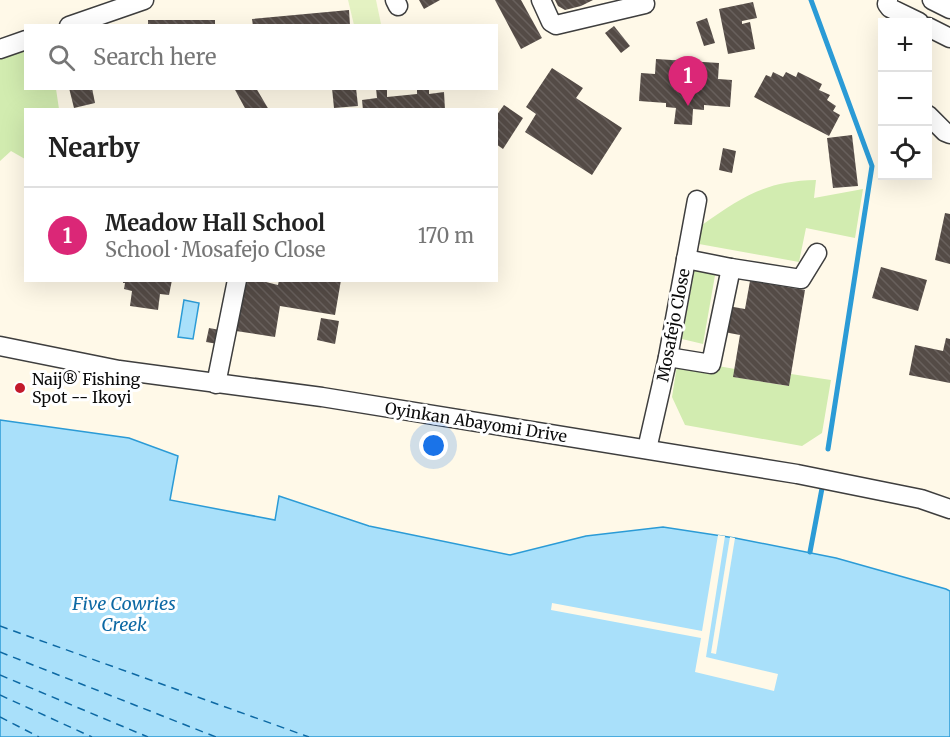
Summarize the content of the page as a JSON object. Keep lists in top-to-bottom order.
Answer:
{
  "streets": {
    "street": ["Mosafejo Close", "Oyinkan Abayomi Drive"]
  },
  "crossings": [
    ["Mosafejo Close", "Oyinkan Abayomi Drive"]
  ],
  "water": ["Five Cowries Creek"],
  "places": ["Naij® Fishing Spot -- Ikoyi"],
  "page": {
    "map_buttons": ["+", "−"],
    "search": "Search here",
    "pins": "1",
    "heading": "Nearby",
    "list": [
      {
        "mark": "1",
        "name": "Meadow Hall School",
        "note": "School · Mosafejo Close",
        "value": "170 m"
      }
    ]
  }
}
